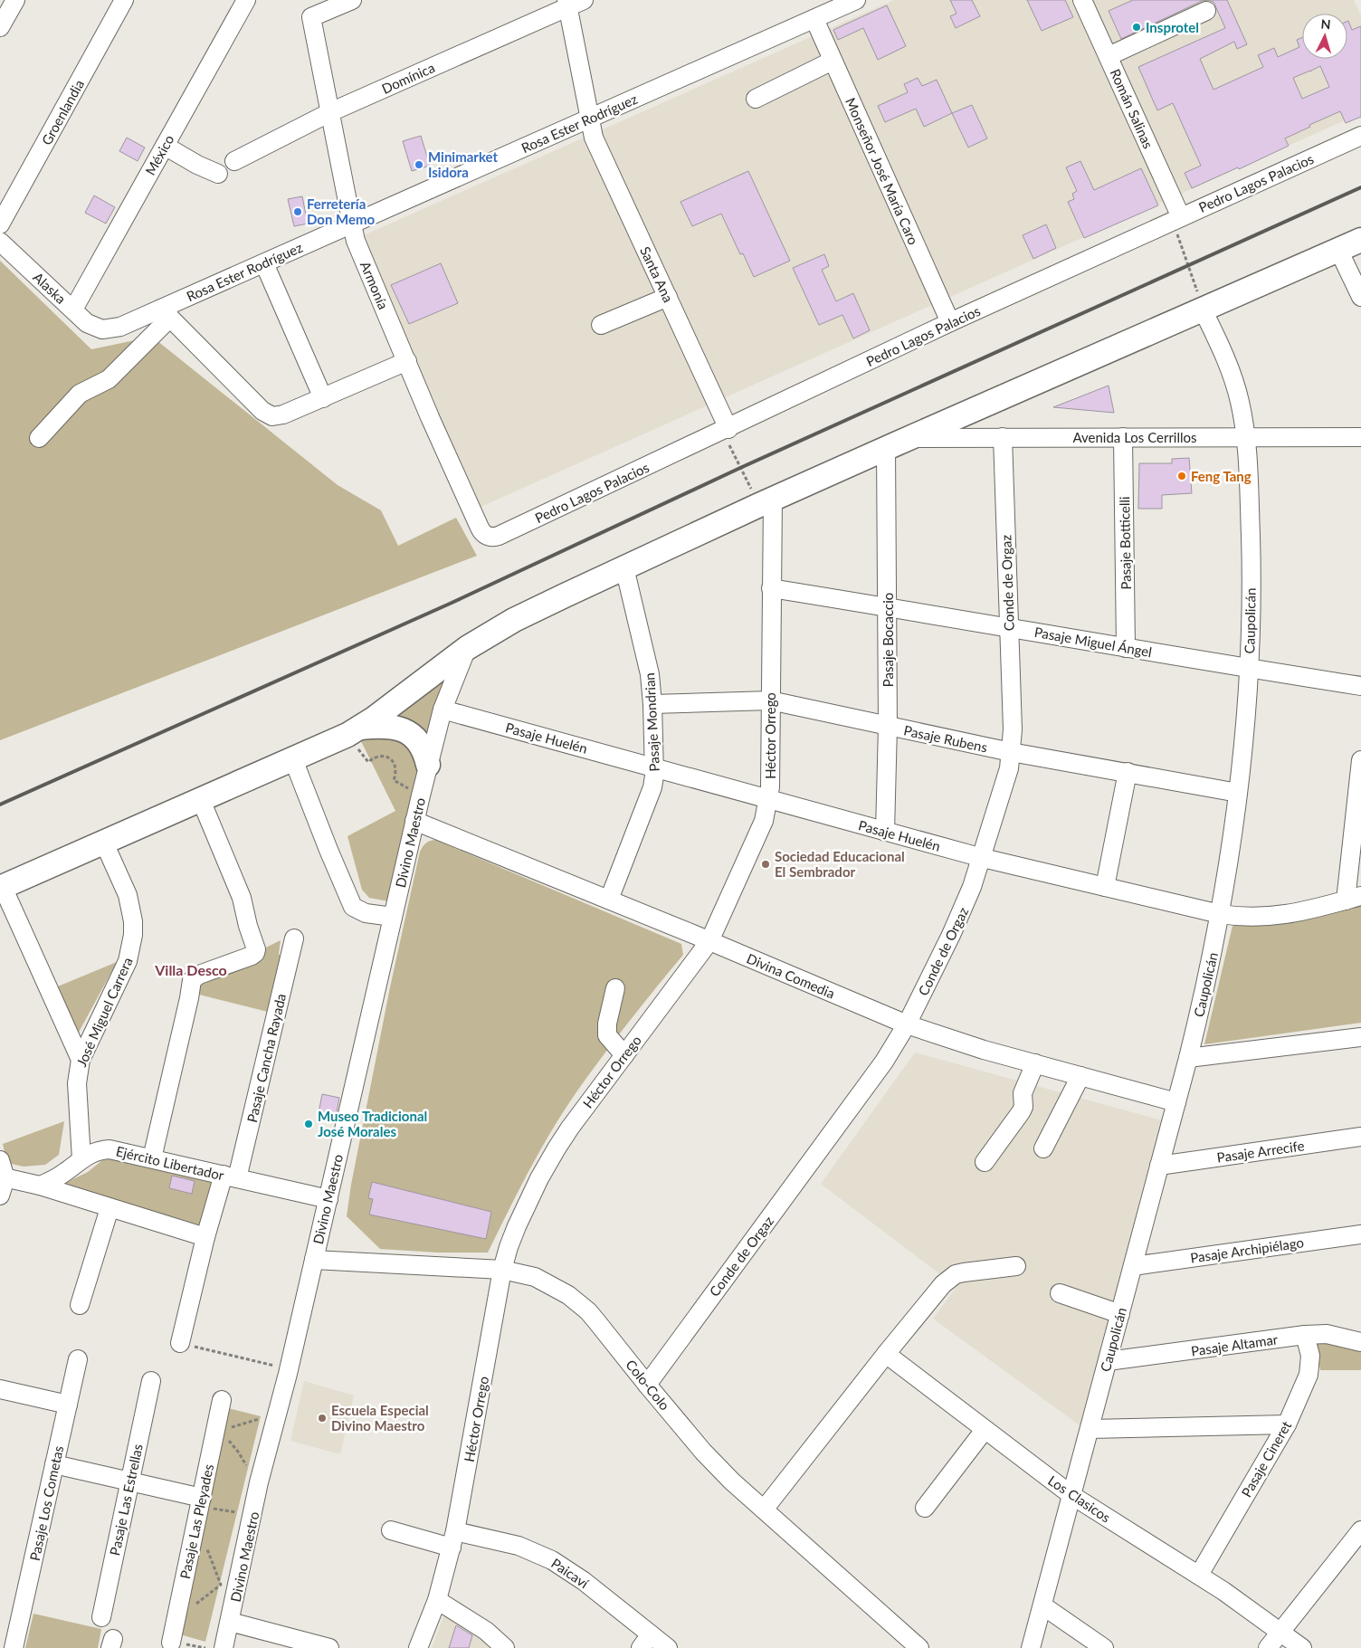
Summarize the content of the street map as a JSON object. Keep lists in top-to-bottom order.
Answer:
{
  "streets": {
    "street": [
      "Domínica",
      "Román Salinas",
      "Groenlandia",
      "Rosa Ester Rodríguez",
      "México",
      "Monseñor José María Caro",
      "Pedro Lagos Palacios",
      "Santa Ana",
      "Armonía",
      "Alaska",
      "Avenida Los Cerrillos",
      "Pasaje Botticelli",
      "Conde de Orgaz",
      "Caupolicán",
      "Pasaje Bocaccio",
      "Pasaje Miguel Ángel",
      "Pasaje Mondrian",
      "Héctor Orrego",
      "Pasaje Huelén",
      "Pasaje Rubens",
      "Divino Maestro",
      "Divina Comedia",
      "José Miguel Carrera",
      "Pasaje Cancha Rayada",
      "Pasaje Arrecife",
      "Ejército Libertador",
      "Pasaje Archipiélago",
      "Pasaje Altamar",
      "Colo-Colo",
      "Pasaje Cineret",
      "Los Clasicos",
      "Pasaje Las Estrellas",
      "Pasaje Los Cometas",
      "Pasaje Las Pleyades",
      "Paicaví"
    ]
  },
  "crossings": [
    ["Domínica", "Santa Ana"],
    ["Domínica", "Armonía"],
    ["Román Salinas", "Pedro Lagos Palacios"],
    ["Rosa Ester Rodríguez", "Monseñor José María Caro"],
    ["Rosa Ester Rodríguez", "Santa Ana"],
    ["Rosa Ester Rodríguez", "Armonía"],
    ["Rosa Ester Rodríguez", "Alaska"],
    ["México", "Alaska"],
    ["Monseñor José María Caro", "Pedro Lagos Palacios"],
    ["Pedro Lagos Palacios", "Santa Ana"],
    ["Pedro Lagos Palacios", "Armonía"],
    ["Avenida Los Cerrillos", "Pasaje Botticelli"],
    ["Avenida Los Cerrillos", "Conde de Orgaz"],
    ["Avenida Los Cerrillos", "Caupolicán"],
    ["Pasaje Botticelli", "Pasaje Miguel Ángel"],
    ["Conde de Orgaz", "Pasaje Miguel Ángel"],
    ["Conde de Orgaz", "Pasaje Huelén"],
    ["Conde de Orgaz", "Pasaje Rubens"],
    ["Conde de Orgaz", "Divina Comedia"],
    ["Conde de Orgaz", "Colo-Colo"],
    ["Caupolicán", "Pasaje Miguel Ángel"],
    ["Caupolicán", "Pasaje Huelén"],
    ["Caupolicán", "Pasaje Rubens"],
    ["Caupolicán", "Divina Comedia"],
    ["Caupolicán", "Pasaje Arrecife"],
    ["Caupolicán", "Pasaje Archipiélago"],
    ["Caupolicán", "Pasaje Altamar"],
    ["Caupolicán", "Los Clasicos"],
    ["Pasaje Bocaccio", "Pasaje Miguel Ángel"],
    ["Pasaje Bocaccio", "Pasaje Huelén"],
    ["Pasaje Bocaccio", "Pasaje Rubens"],
    ["Pasaje Miguel Ángel", "Héctor Orrego"],
    ["Pasaje Mondrian", "Pasaje Huelén"],
    ["Pasaje Mondrian", "Pasaje Rubens"],
    ["Pasaje Mondrian", "Divina Comedia"],
    ["Héctor Orrego", "Pasaje Huelén"],
    ["Héctor Orrego", "Pasaje Rubens"],
    ["Héctor Orrego", "Divina Comedia"],
    ["Héctor Orrego", "Colo-Colo"],
    ["Héctor Orrego", "Paicaví"],
    ["Pasaje Huelén", "Divino Maestro"],
    ["Divino Maestro", "Divina Comedia"],
    ["Divino Maestro", "Ejército Libertador"],
    ["Divino Maestro", "Colo-Colo"],
    ["José Miguel Carrera", "Ejército Libertador"],
    ["Pasaje Cancha Rayada", "Ejército Libertador"],
    ["Pasaje Altamar", "Pasaje Cineret"],
    ["Pasaje Cineret", "Los Clasicos"]
  ],
  "districts": ["Villa Desco"],
  "places": [
    "Insprotel",
    "Minimarket Isidora",
    "Ferretería Don Memo",
    "Feng Tang",
    "Sociedad Educacional El Sembrador",
    "Museo Tradicional José Morales",
    "Escuela Especial Divino Maestro"
  ],
  "north": "top"
}
